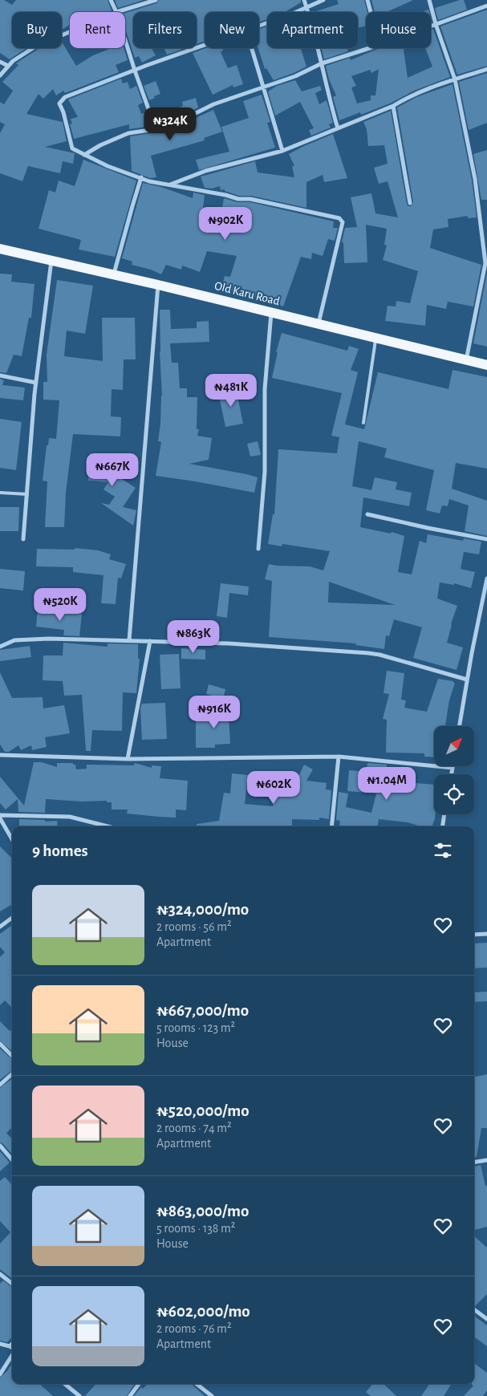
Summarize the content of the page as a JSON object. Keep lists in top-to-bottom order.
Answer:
{
  "streets": {
    "main road": ["Old Karu Road"]
  },
  "north": "top right",
  "page": {
    "chip": [
      "Buy",
      "Rent",
      "Filters",
      "New",
      "Apartment",
      "House"
    ],
    "price": [
      "₦324K",
      "₦902K",
      "₦481K",
      "₦667K",
      "₦520K",
      "₦863K",
      "₦916K",
      "₦1.04M",
      "₦602K"
    ],
    "heading": "9 homes",
    "list": [
      {
        "name": "₦324,000/mo",
        "note": "2 rooms · 56 m² · Apartment"
      },
      {
        "name": "₦667,000/mo",
        "note": "5 rooms · 123 m² · House"
      },
      {
        "name": "₦520,000/mo",
        "note": "2 rooms · 74 m² · Apartment"
      },
      {
        "name": "₦863,000/mo",
        "note": "5 rooms · 138 m² · House"
      },
      {
        "name": "₦602,000/mo",
        "note": "2 rooms · 76 m² · Apartment"
      }
    ]
  }
}
